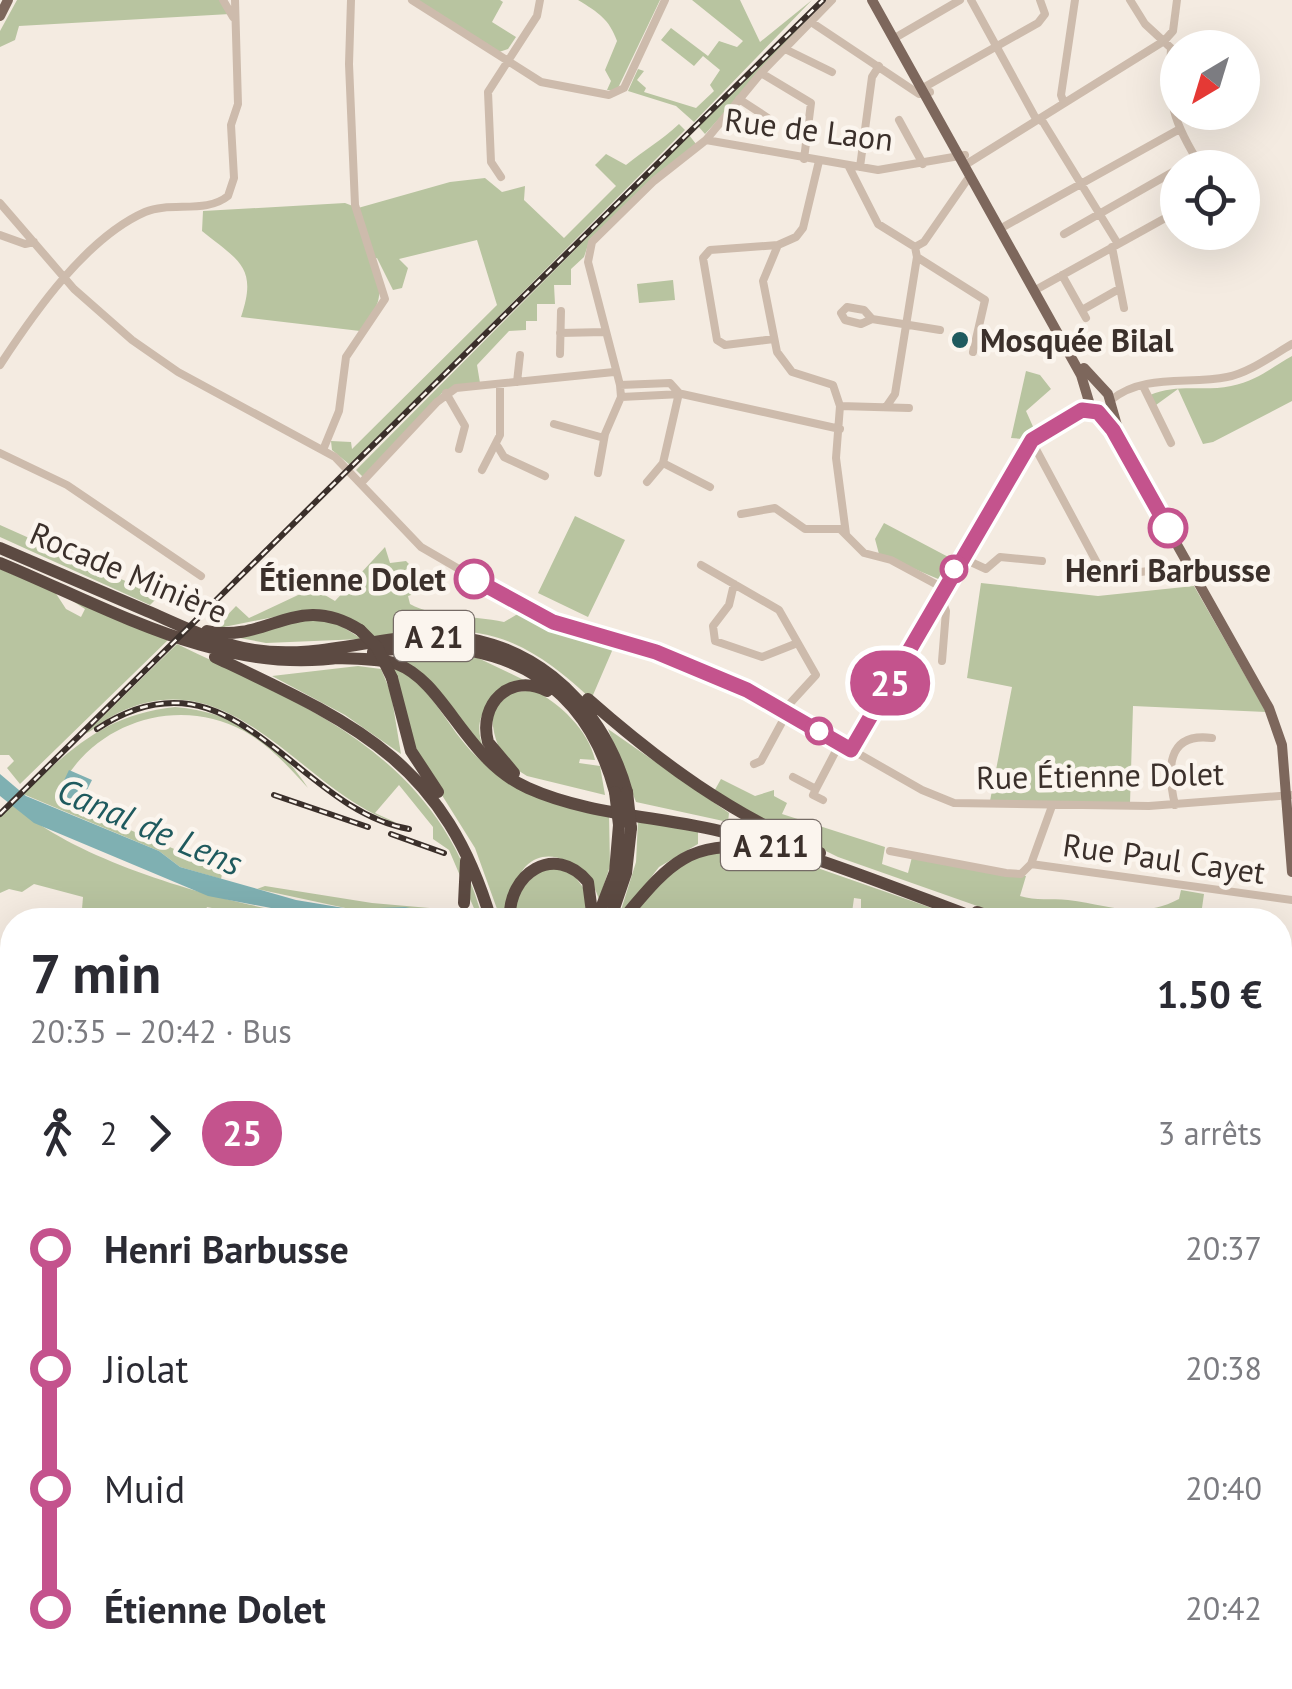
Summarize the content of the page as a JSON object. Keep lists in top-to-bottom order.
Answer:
{
  "streets": {
    "highway": ["Rocade Minière", "A 21", "A 211"],
    "street": ["Rue de Laon", "Rue Étienne Dolet", "Rue Paul Cayet"]
  },
  "crossings": [
    ["Rue Étienne Dolet", "Rue Paul Cayet"]
  ],
  "water": ["Canal de Lens"],
  "places": ["Mosquée Bilal", "Henri Barbusse", "Étienne Dolet"],
  "lines": ["bus line 25"],
  "north": "bottom left",
  "page": {
    "on_map": "25",
    "heading": ["7 min", "20:35 – 20:42 · Bus", "1.50 €"],
    "legs": ["2", "25", "3 arrêts"],
    "list": [
      {
        "name": "Henri Barbusse",
        "value": "20:37"
      },
      {
        "name": "Jiolat",
        "value": "20:38"
      },
      {
        "name": "Muid",
        "value": "20:40"
      },
      {
        "name": "Étienne Dolet",
        "value": "20:42"
      }
    ]
  }
}
